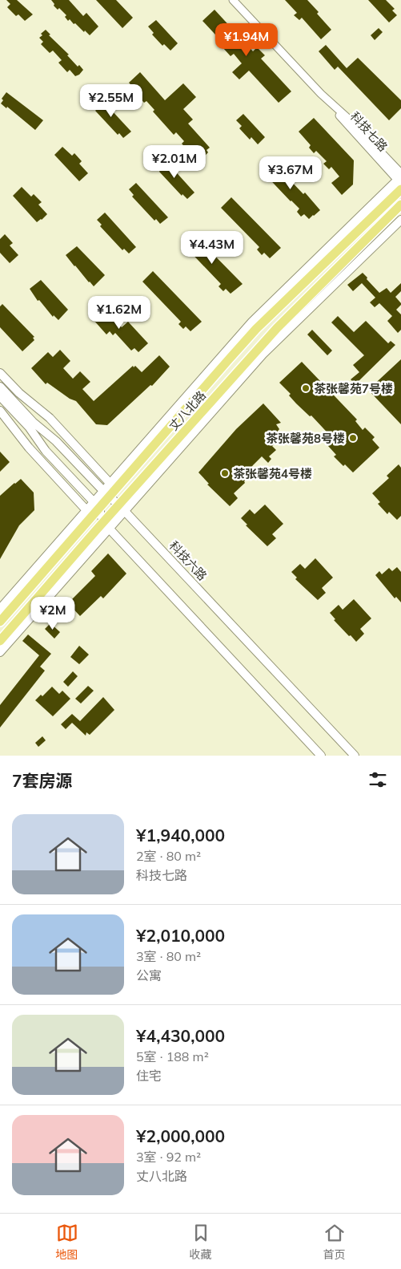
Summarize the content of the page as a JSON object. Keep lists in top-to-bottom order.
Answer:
{
  "streets": {
    "main road": ["丈八北路", "科技六路"],
    "street": ["科技七路"]
  },
  "crossings": [
    ["丈八北路", "科技六路"]
  ],
  "places": ["茶张馨苑7号楼", "茶张馨苑8号楼", "茶张馨苑4号楼"],
  "page": {
    "price": [
      "¥1.94M",
      "¥2.55M",
      "¥2.01M",
      "¥3.67M",
      "¥4.43M",
      "¥1.62M",
      "¥2M"
    ],
    "heading": "7套房源",
    "list": [
      {
        "name": "¥1,940,000",
        "note": "2室 · 80 m² · 科技七路"
      },
      {
        "name": "¥2,010,000",
        "note": "3室 · 80 m² · 公寓"
      },
      {
        "name": "¥4,430,000",
        "note": "5室 · 188 m² · 住宅"
      },
      {
        "name": "¥2,000,000",
        "note": "3室 · 92 m² · 丈八北路"
      }
    ],
    "tabs": ["地图", "收藏", "首页"]
  }
}
